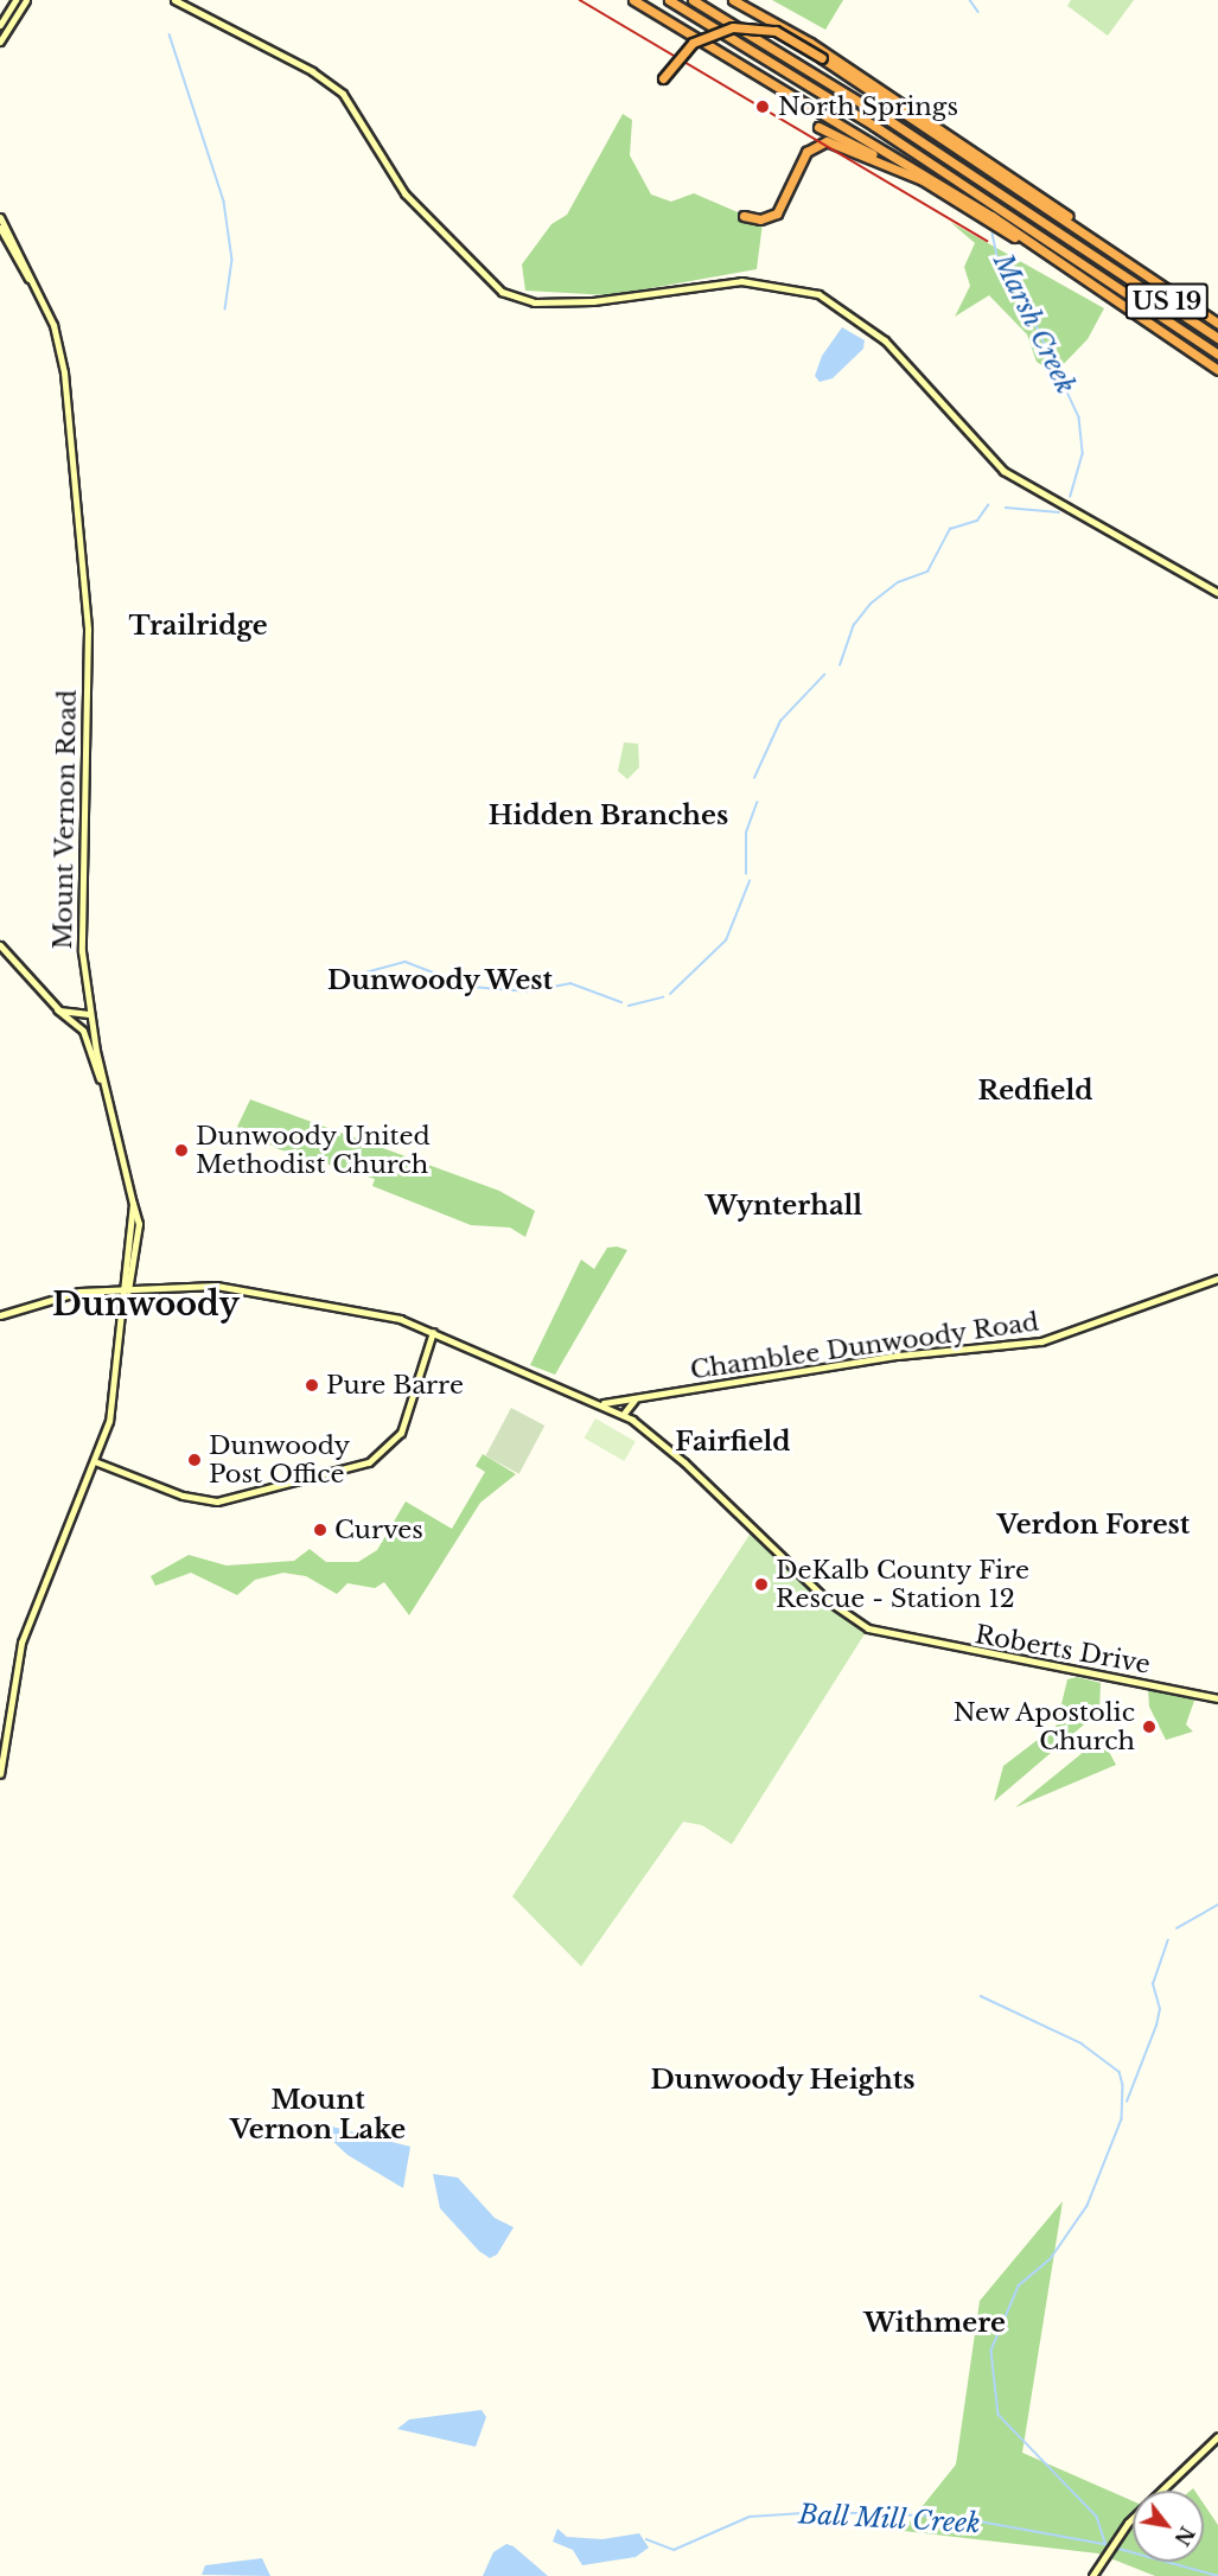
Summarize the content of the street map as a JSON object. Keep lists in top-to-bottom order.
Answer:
{
  "streets": {
    "highway": ["US 19"],
    "street": ["Mount Vernon Road", "Chamblee Dunwoody Road", "Roberts Drive"]
  },
  "crossings": [
    ["Mount Vernon Road", "Chamblee Dunwoody Road"],
    ["Chamblee Dunwoody Road", "Roberts Drive"]
  ],
  "districts": [
    "Trailridge",
    "Hidden Branches",
    "Dunwoody West",
    "Redfield",
    "Wynterhall",
    "Dunwoody",
    "Fairfield",
    "Verdon Forest",
    "Dunwoody Heights",
    "Mount Vernon Lake",
    "Withmere"
  ],
  "water": ["Marsh Creek", "Ball Mill Creek"],
  "places": [
    "North Springs",
    "Dunwoody United Methodist Church",
    "Pure Barre",
    "Dunwoody Post Office",
    "Curves",
    "DeKalb County Fire Rescue - Station 12",
    "New Apostolic Church"
  ],
  "north": "bottom right"
}
